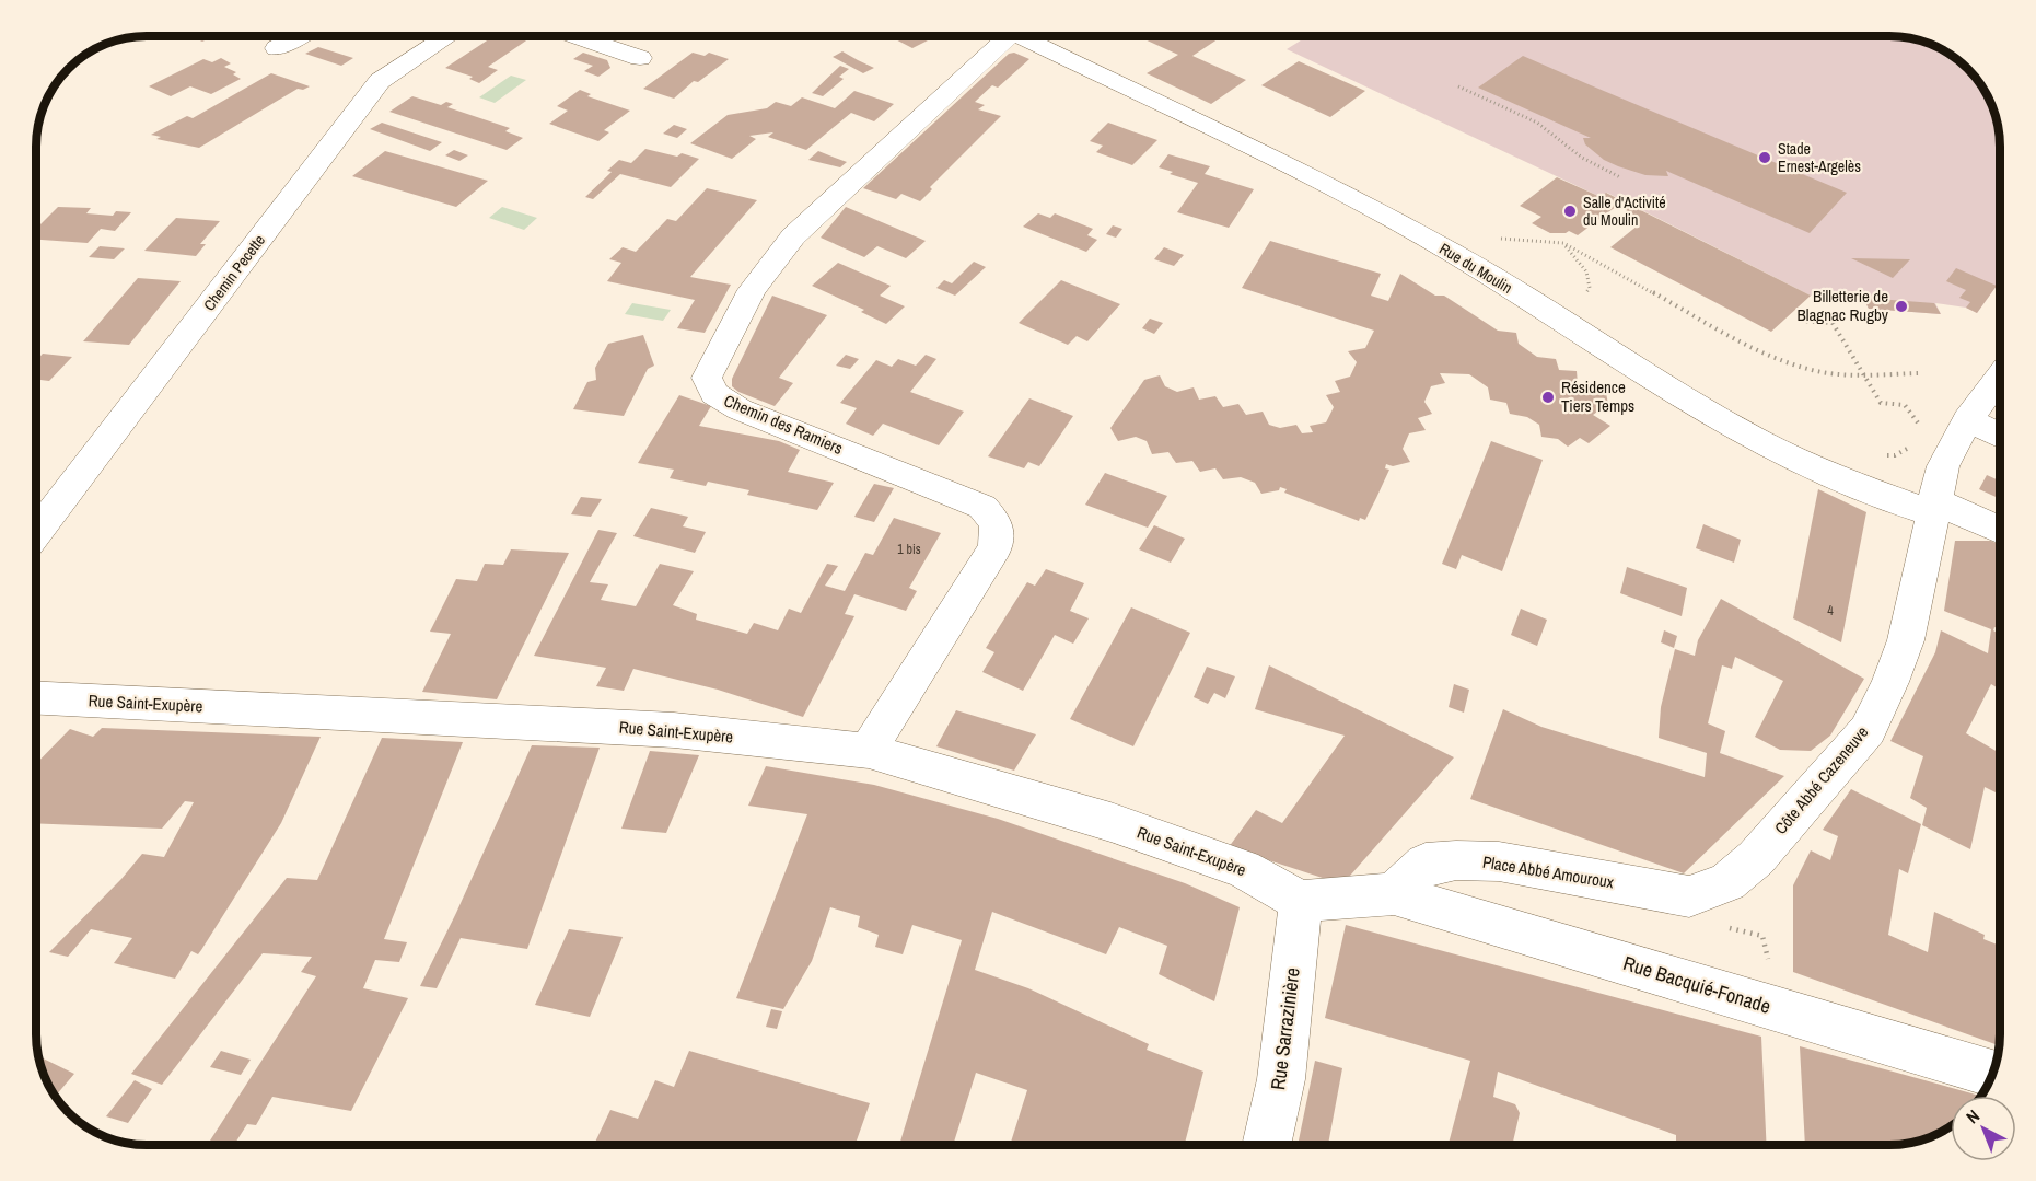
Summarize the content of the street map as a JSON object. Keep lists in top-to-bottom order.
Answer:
{
  "streets": {
    "street": [
      "Rue du Moulin",
      "Chemin Pecette",
      "Chemin des Ramiers",
      "Rue Saint-Exupère",
      "Côte Abbé Cazeneuve",
      "Place Abbé Amouroux",
      "Rue Bacquié-Fonade",
      "Rue Sarrazinière"
    ]
  },
  "crossings": [
    ["Rue du Moulin", "Côte Abbé Cazeneuve"],
    ["Chemin des Ramiers", "Rue Saint-Exupère"],
    ["Rue Saint-Exupère", "Rue Sarrazinière"],
    ["Côte Abbé Cazeneuve", "Place Abbé Amouroux"],
    ["Place Abbé Amouroux", "Rue Bacquié-Fonade"]
  ],
  "places": [
    "Stade Ernest-Argelès",
    "Salle d'Activité du Moulin",
    "Billetterie de Blagnac Rugby",
    "Résidence Tiers Temps"
  ],
  "house_numbers": ["1 bis", "4"],
  "north": "top left"
}
